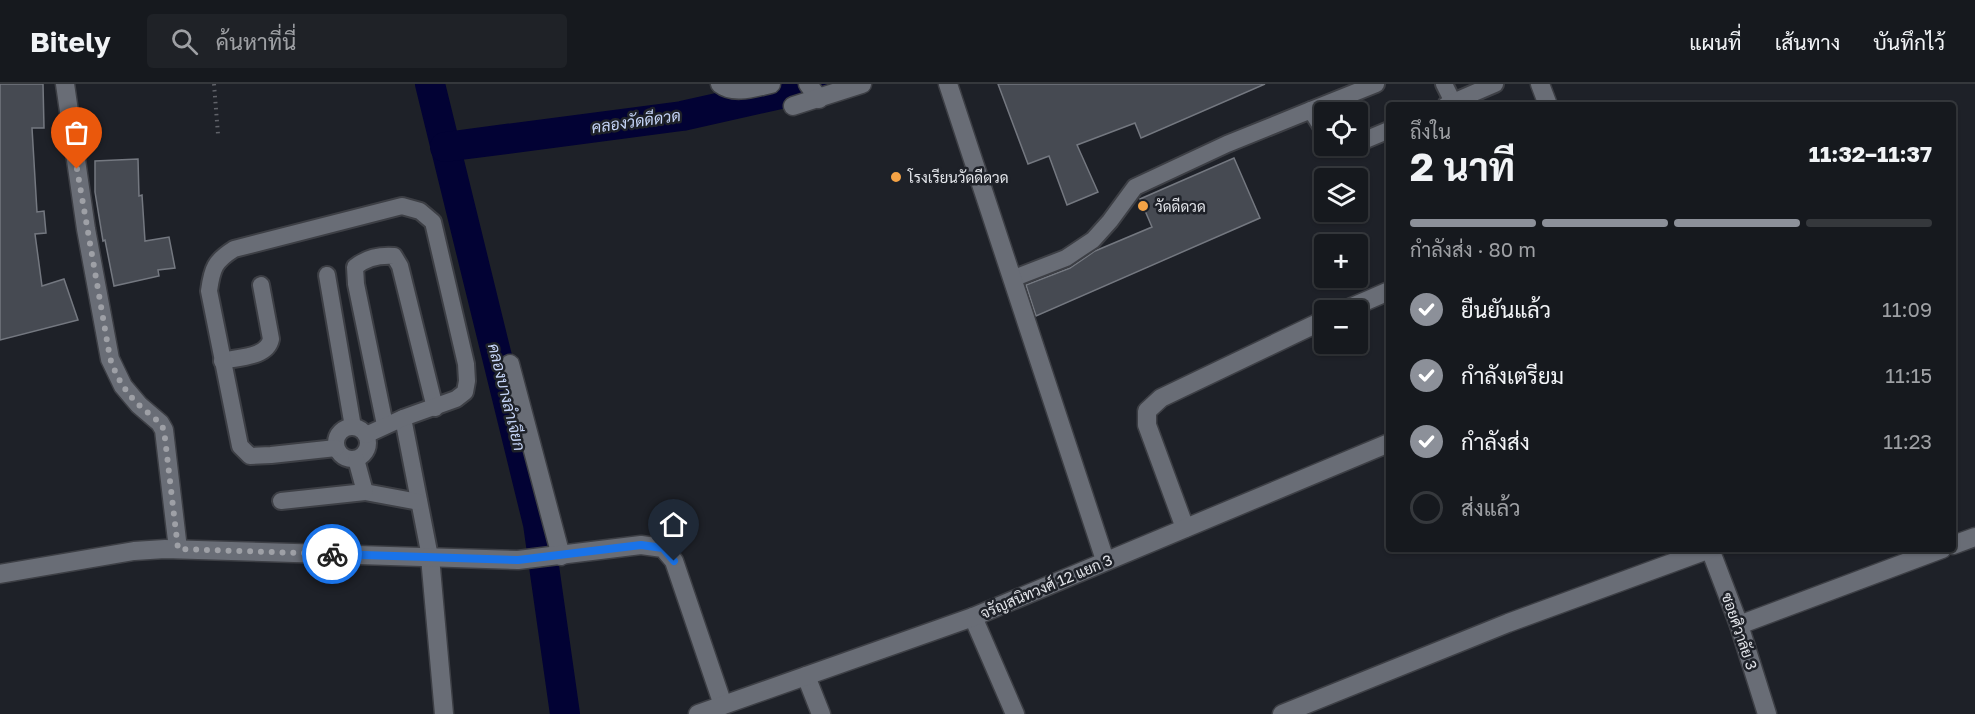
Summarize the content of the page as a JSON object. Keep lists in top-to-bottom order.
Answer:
{
  "streets": {
    "street": ["จรัญสนิทวงศ์ 12 แยก 3", "ซอยศิวาลัย 3"]
  },
  "water": ["คลองวัดดีดวด", "คลองบางลำเจียก"],
  "places": ["โรงเรียนวัดดีดวด", "วัดดีดวด"],
  "page": {
    "header": "Bitely",
    "search": "ค้นหาที่นี่",
    "nav": ["แผนที่", "เส้นทาง", "บันทึกไว้"],
    "map_buttons": ["+", "−"],
    "heading": ["2 นาที", "ถึงใน", "11:32–11:37"],
    "bar": "กำลังส่ง · 80 m",
    "list": [
      ["ยืนยันแล้ว", "11:09"],
      ["กำลังเตรียม", "11:15"],
      ["กำลังส่ง", "11:23"],
      "ส่งแล้ว"
    ]
  }
}
